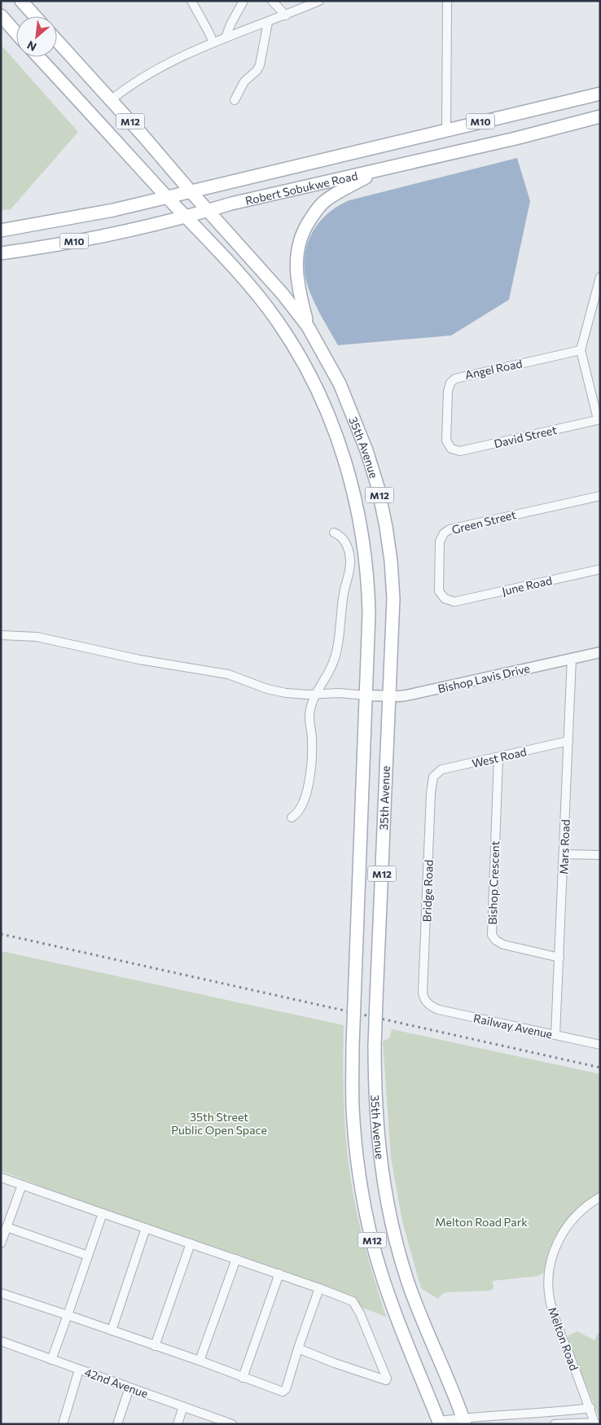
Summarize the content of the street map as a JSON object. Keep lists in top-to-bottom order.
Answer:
{
  "streets": {
    "main road": [
      "M12",
      "M10",
      "Robert Sobukwe Road",
      "35th Avenue"
    ],
    "street": [
      "Angel Road",
      "David Street",
      "Green Street",
      "June Road",
      "Bishop Lavis Drive",
      "West Road",
      "Mars Road",
      "Bishop Crescent",
      "Bridge Road",
      "Railway Avenue",
      "Melton Road",
      "42nd Avenue"
    ]
  },
  "crossings": [
    ["M12", "Robert Sobukwe Road"],
    ["M12", "35th Avenue"],
    ["Robert Sobukwe Road", "35th Avenue"],
    ["Angel Road", "David Street"],
    ["35th Avenue", "Bishop Lavis Drive"],
    ["Green Street", "June Road"],
    ["Bishop Lavis Drive", "Mars Road"],
    ["West Road", "Mars Road"],
    ["West Road", "Bishop Crescent"],
    ["West Road", "Bridge Road"],
    ["Mars Road", "Bishop Crescent"],
    ["Mars Road", "Railway Avenue"],
    ["Bridge Road", "Railway Avenue"]
  ],
  "parks": ["35th Street Public Open Space", "Melton Road Park"],
  "north": "bottom left"
}
